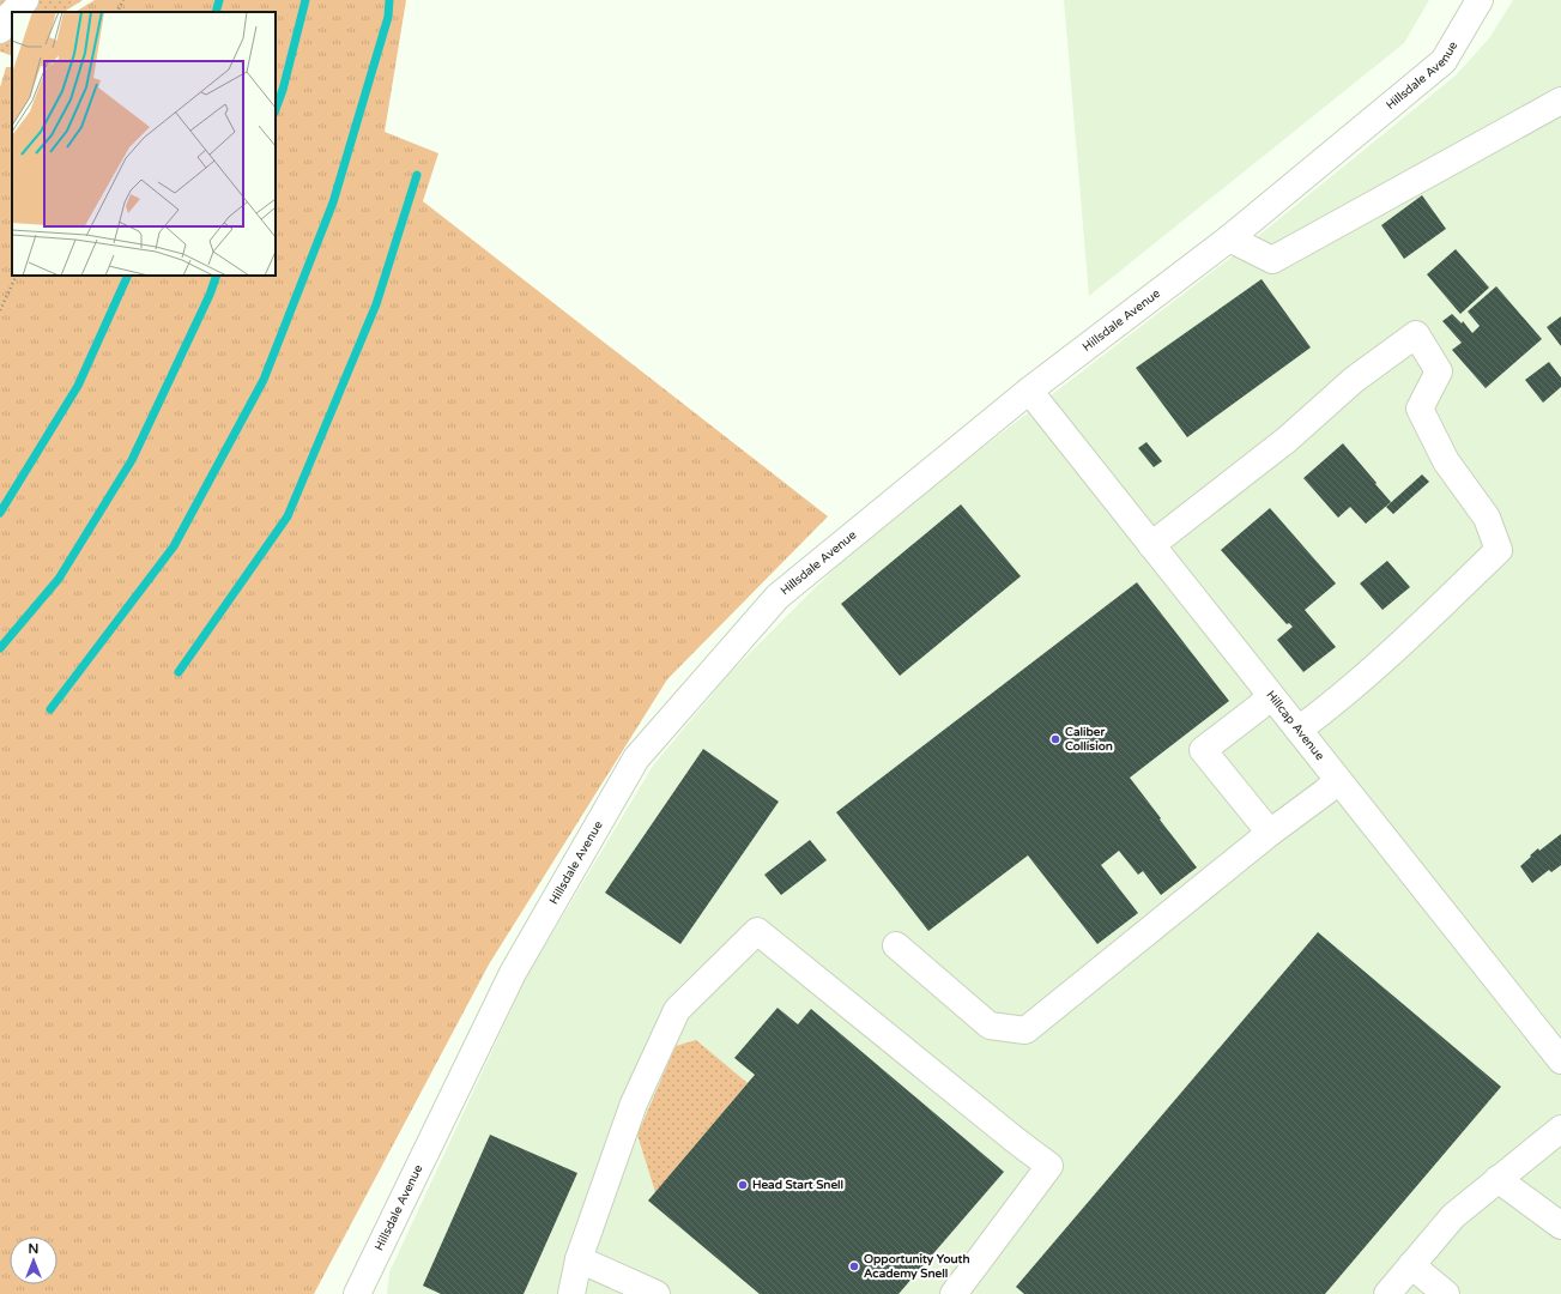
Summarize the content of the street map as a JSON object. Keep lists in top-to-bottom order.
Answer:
{
  "streets": {
    "street": ["Hillsdale Avenue", "Hillcap Avenue"]
  },
  "crossings": [
    ["Hillsdale Avenue", "Hillcap Avenue"]
  ],
  "places": ["Caliber Collision", "Head Start Snell", "Opportunity Youth Academy Snell"],
  "north": "top"
}
